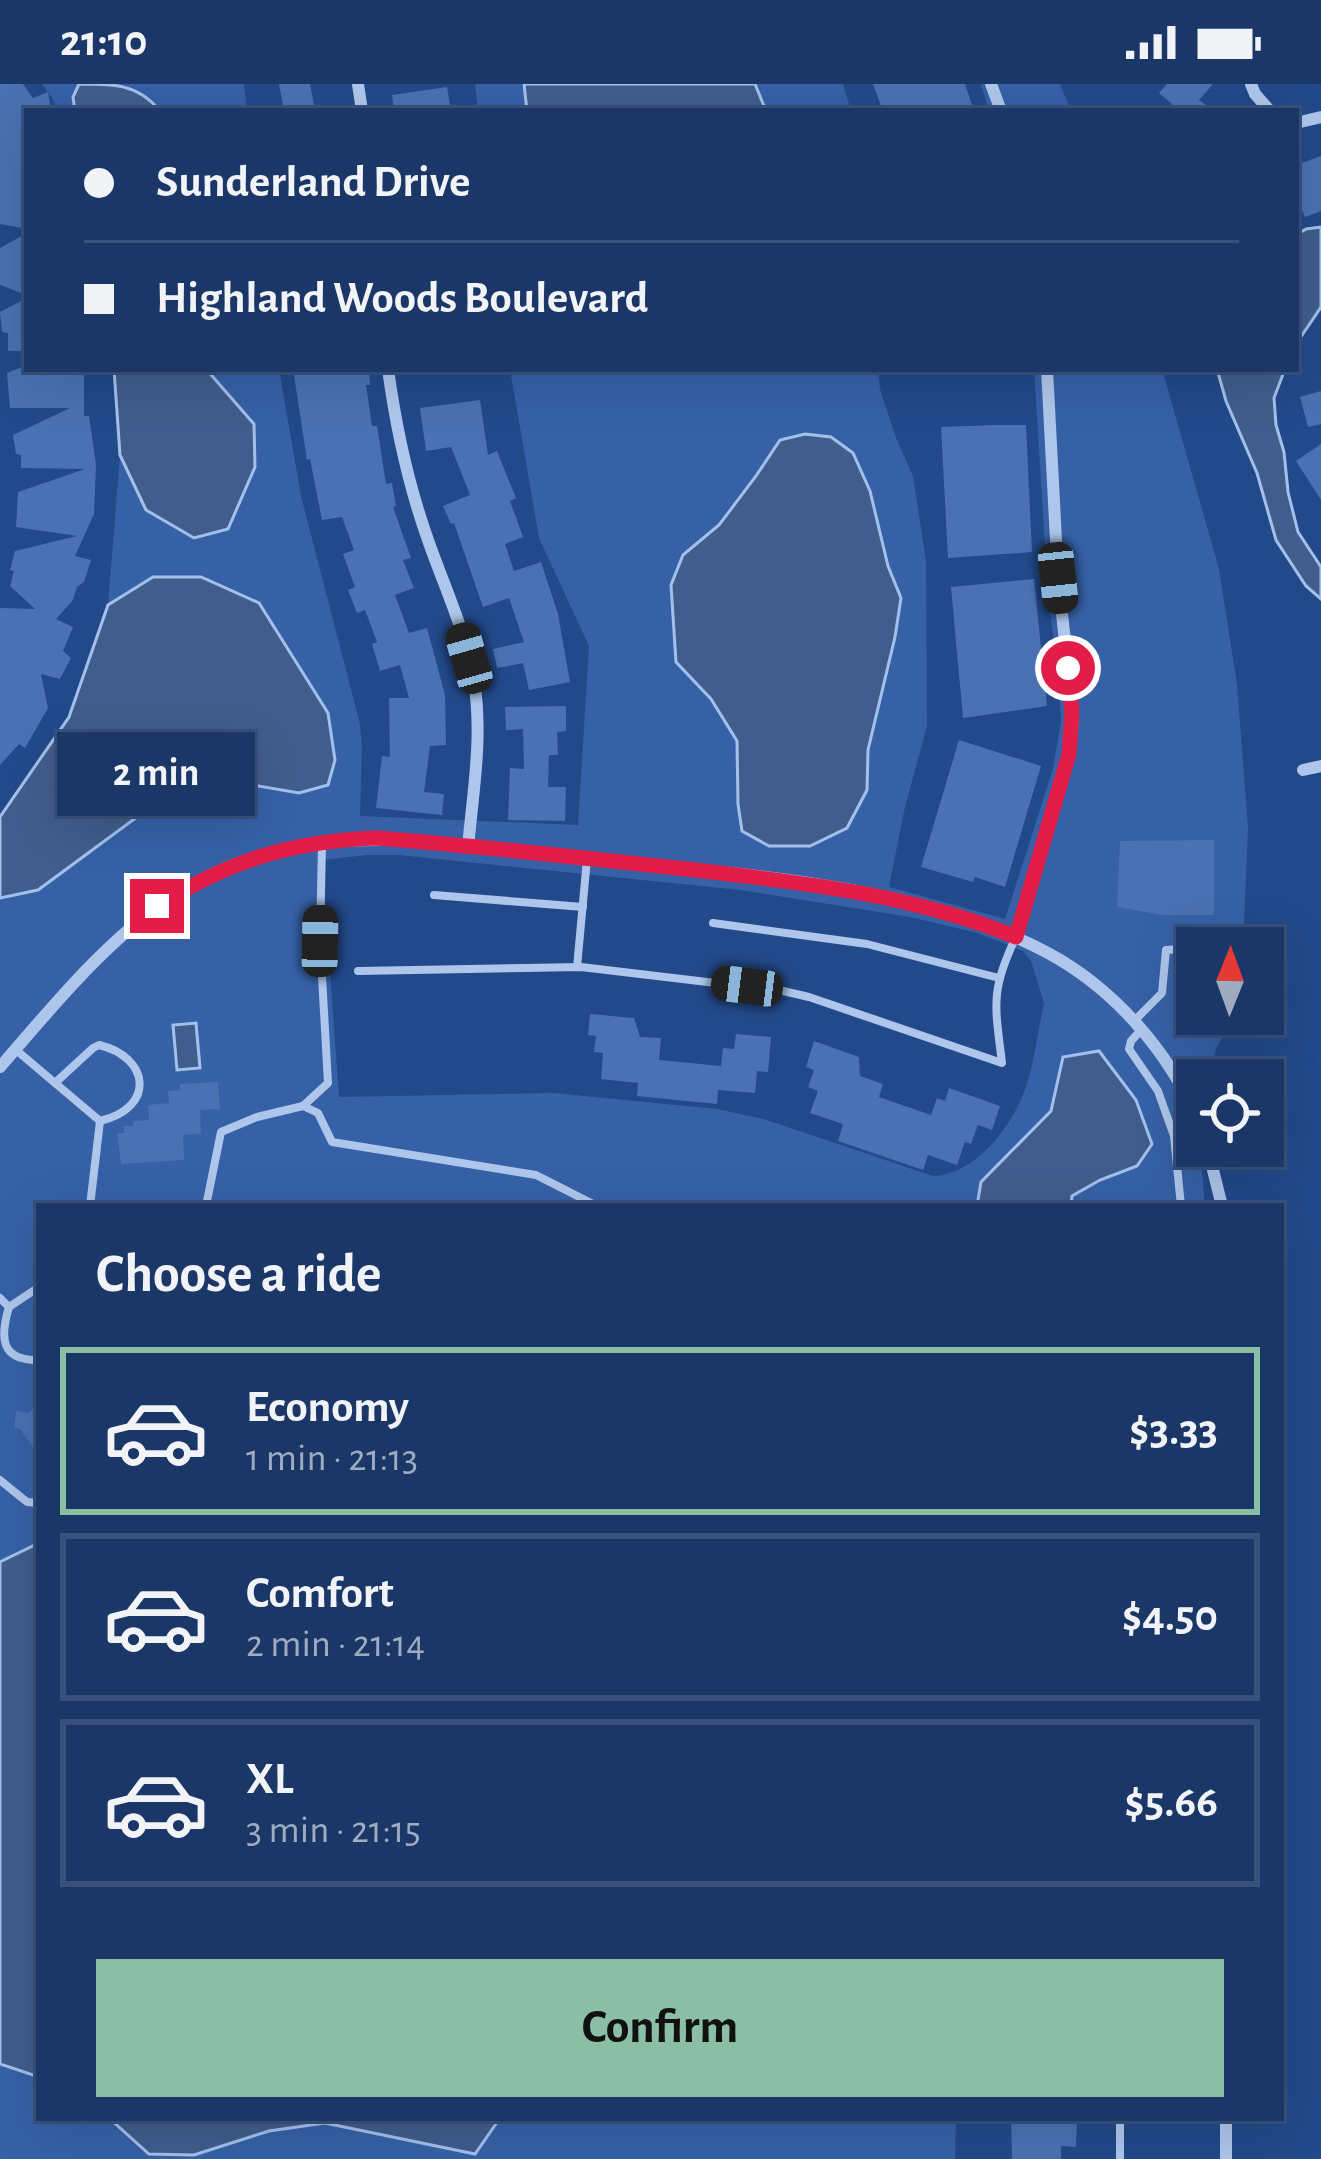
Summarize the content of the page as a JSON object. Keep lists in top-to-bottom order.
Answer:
{
  "north": "top",
  "page": {
    "status": "21:10",
    "banner": ["Sunderland Drive", "Highland Woods Boulevard"],
    "bubble": "2 min",
    "heading": "Choose a ride",
    "list": [
      {
        "name": "Economy",
        "note": "1 min · 21:13",
        "value": "$3.33"
      },
      {
        "name": "Comfort",
        "note": "2 min · 21:14",
        "value": "$4.50"
      },
      {
        "name": "XL",
        "note": "3 min · 21:15",
        "value": "$5.66"
      }
    ],
    "buttons": "Confirm"
  }
}
